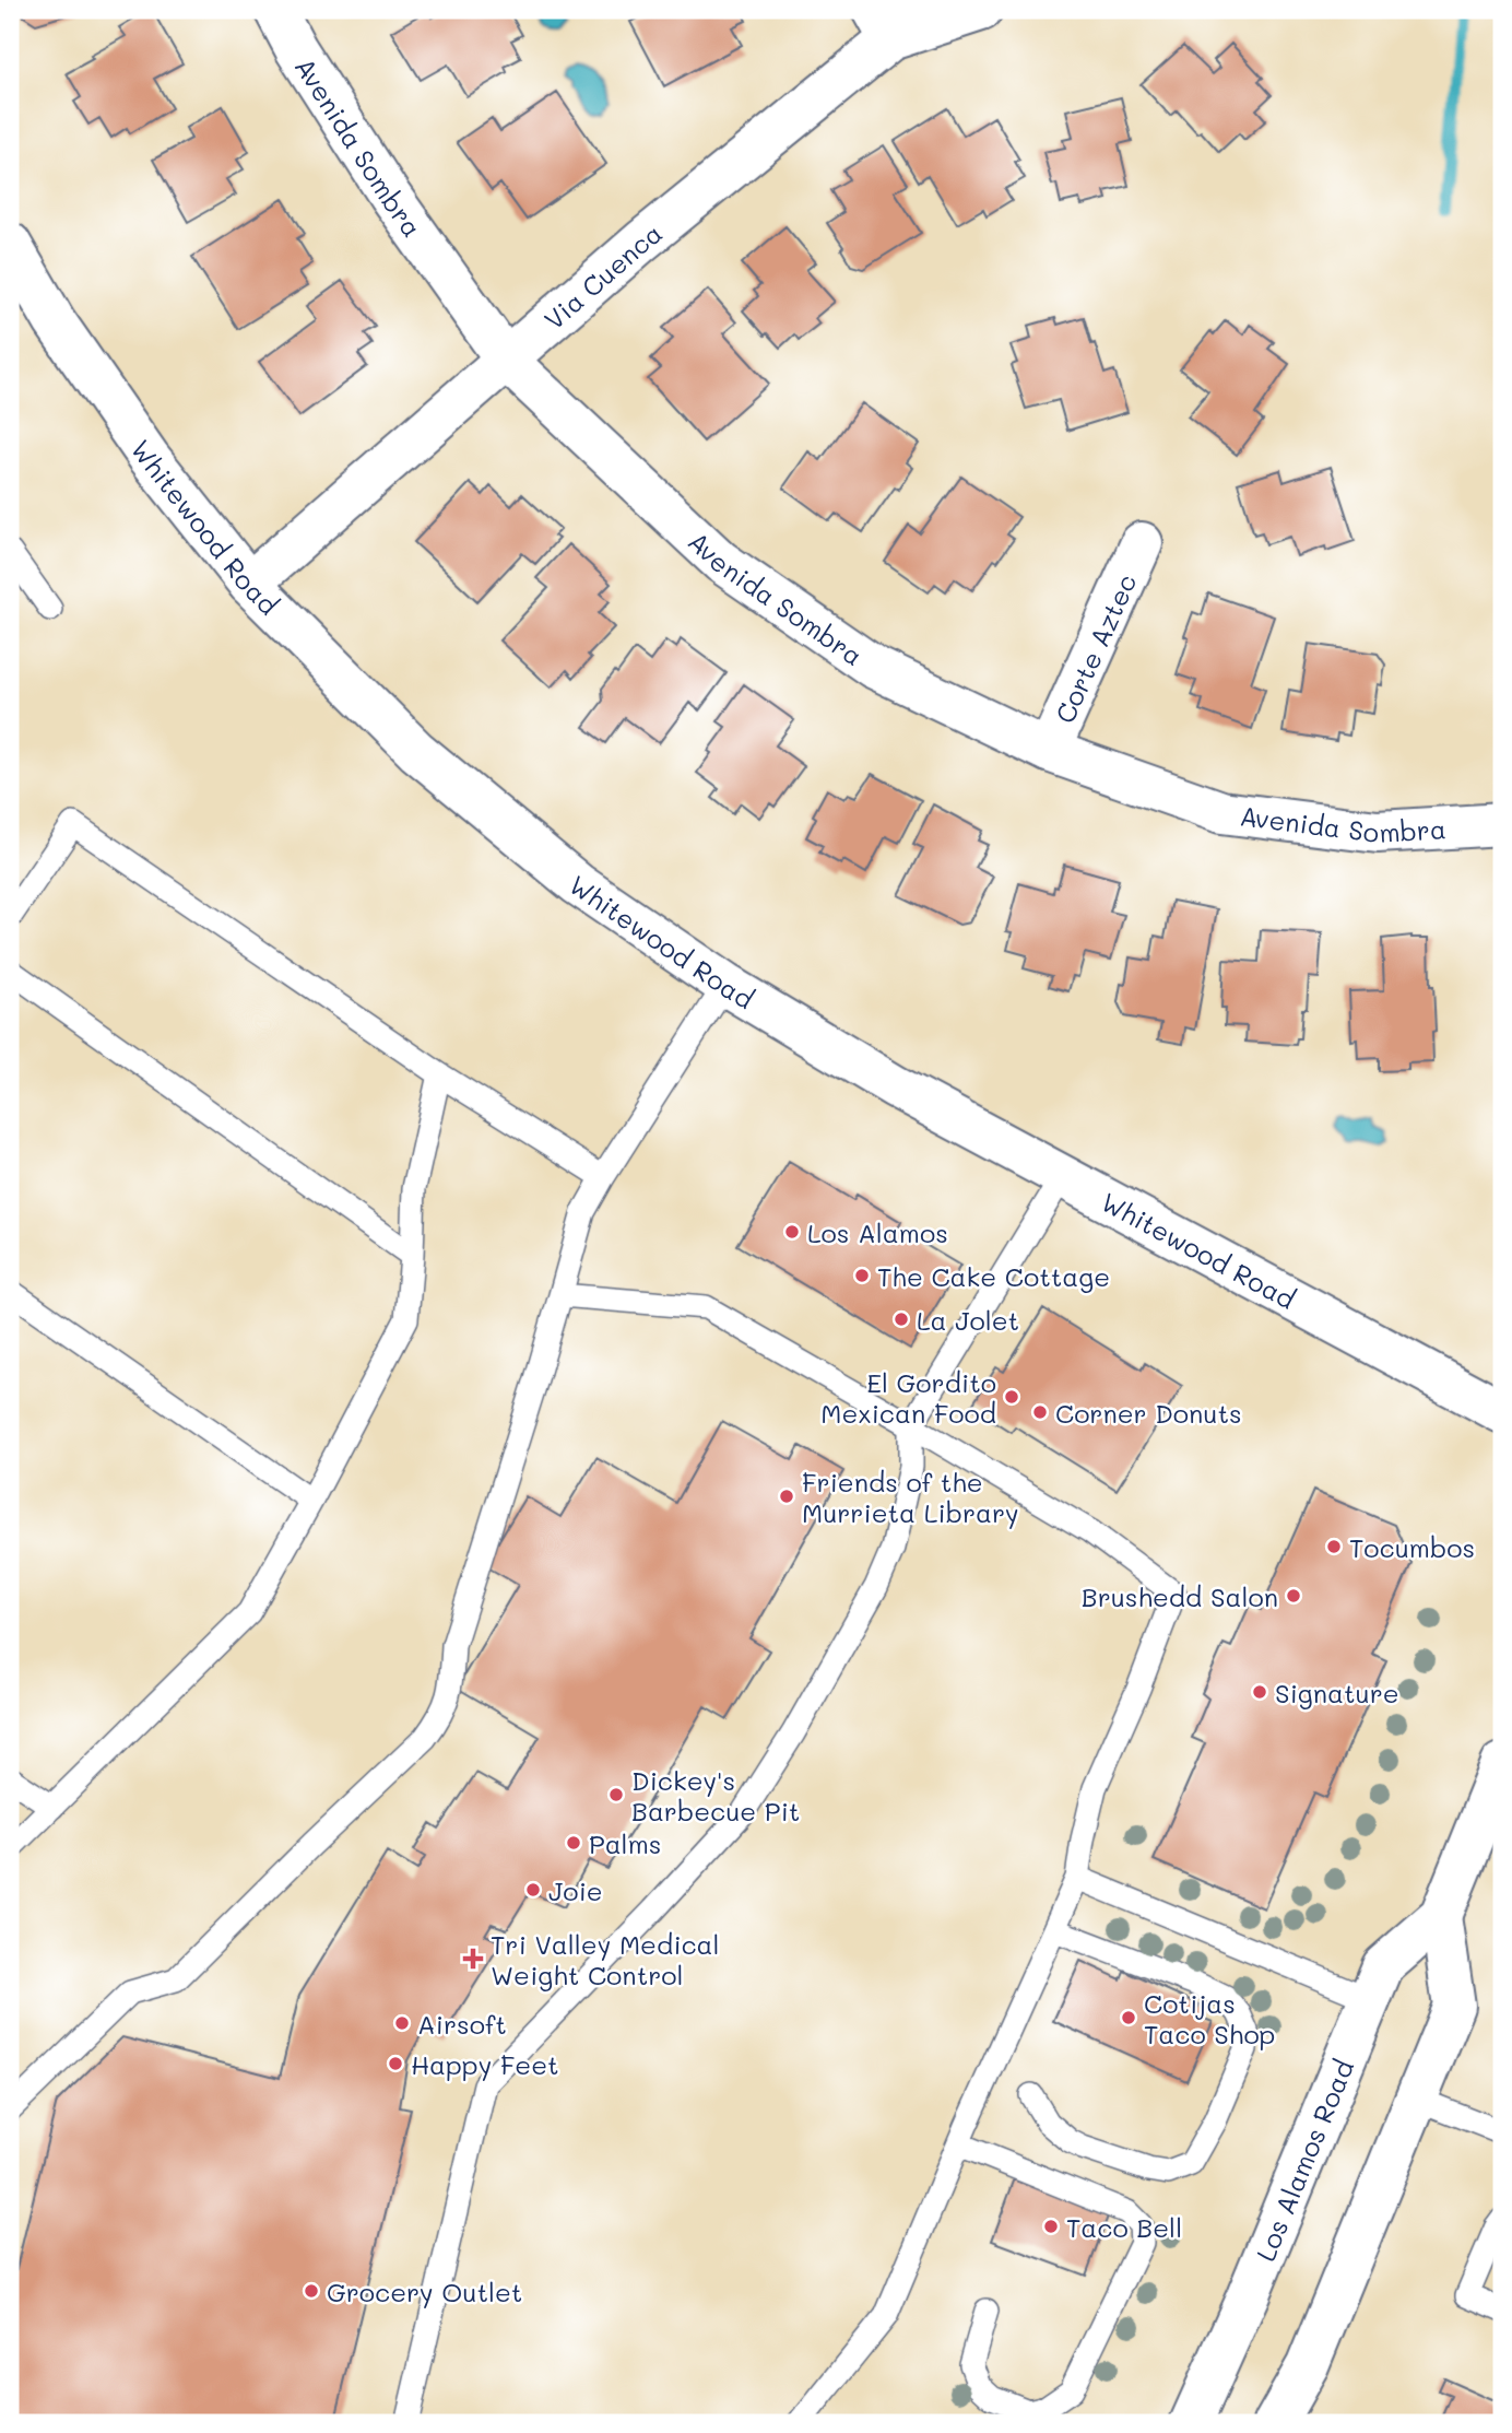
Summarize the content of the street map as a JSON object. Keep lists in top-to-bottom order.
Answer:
{
  "streets": {
    "main road": [
      "Avenida Sombra",
      "Via Cuenca",
      "Whitewood Road",
      "Corte Aztec",
      "Los Alamos Road"
    ]
  },
  "crossings": [
    ["Avenida Sombra", "Via Cuenca"],
    ["Avenida Sombra", "Corte Aztec"],
    ["Via Cuenca", "Whitewood Road"]
  ],
  "places": {
    "other": [
      "Los Alamos",
      "The Cake Cottage",
      "La Jolet",
      "El Gordito Mexican Food",
      "Corner Donuts",
      "Friends of the Murrieta Library",
      "Tocumbos",
      "Brushedd Salon",
      "Signature",
      "Dickey's Barbecue Pit",
      "Palms",
      "Joie",
      "Cotijas Taco Shop",
      "Airsoft",
      "Happy Feet",
      "Taco Bell",
      "Grocery Outlet"
    ],
    "health": ["Tri Valley Medical Weight Control"]
  }
}
